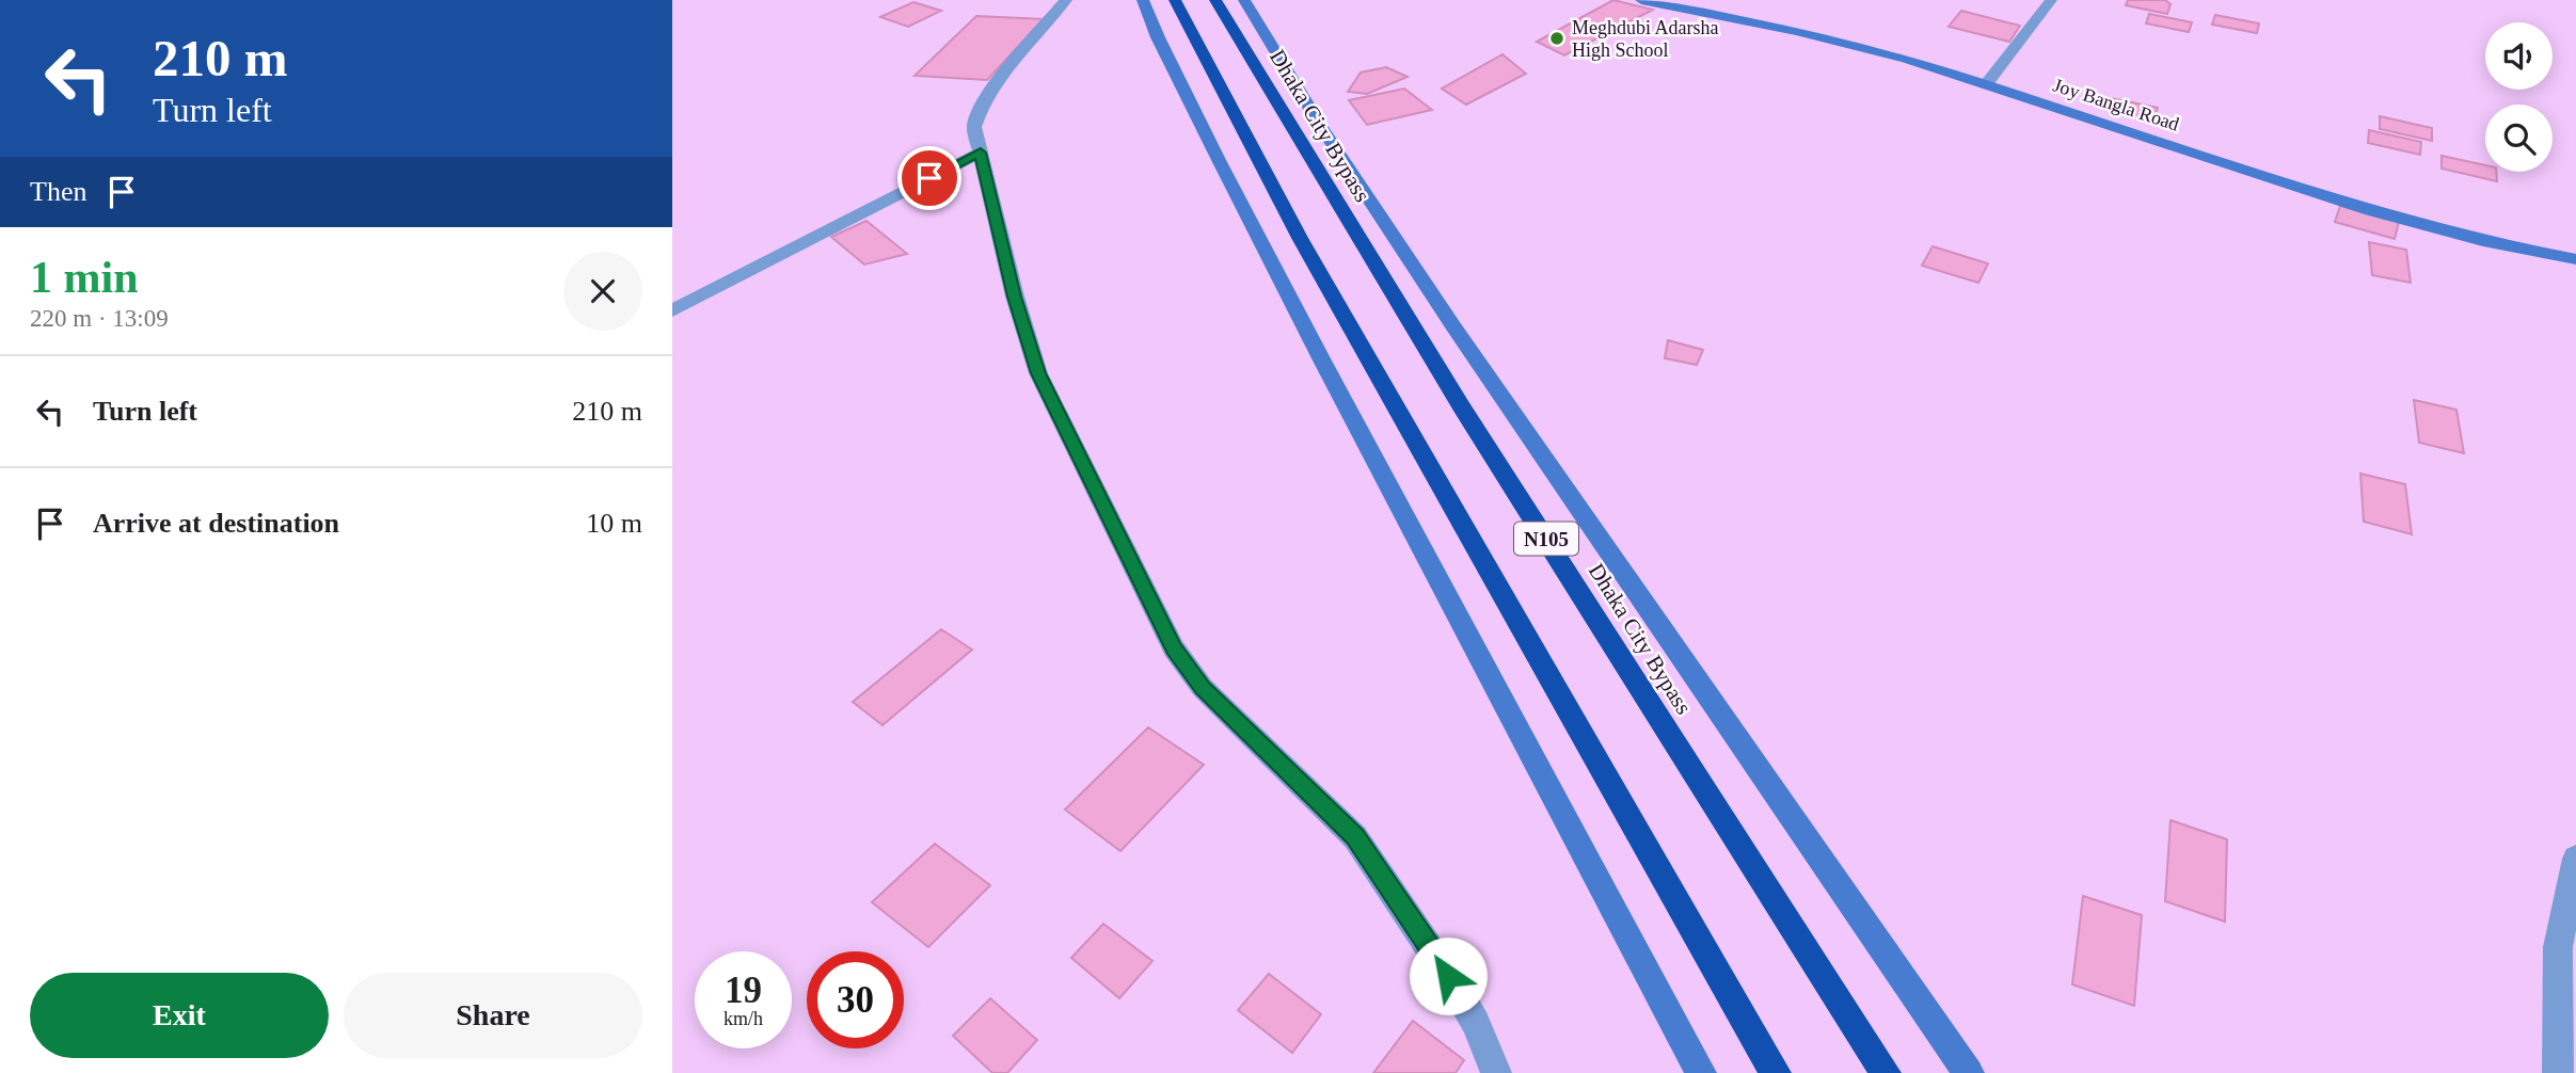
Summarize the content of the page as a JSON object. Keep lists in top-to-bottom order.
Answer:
{
  "streets": {
    "highway": ["Dhaka City Bypass", "N105"],
    "main road": ["Joy Bangla Road"]
  },
  "places": ["Meghdubi Adarsha High School"],
  "page": {
    "turn": ["210 m", "Turn left"],
    "then": "Then",
    "heading": ["1 min", "220 m · 13:09"],
    "list": [
      {
        "name": "Turn left",
        "value": "210 m"
      },
      {
        "name": "Arrive at destination",
        "value": "10 m"
      }
    ],
    "speed": "19 km/h",
    "limit": "30",
    "buttons": ["Exit", "Share"]
  }
}
